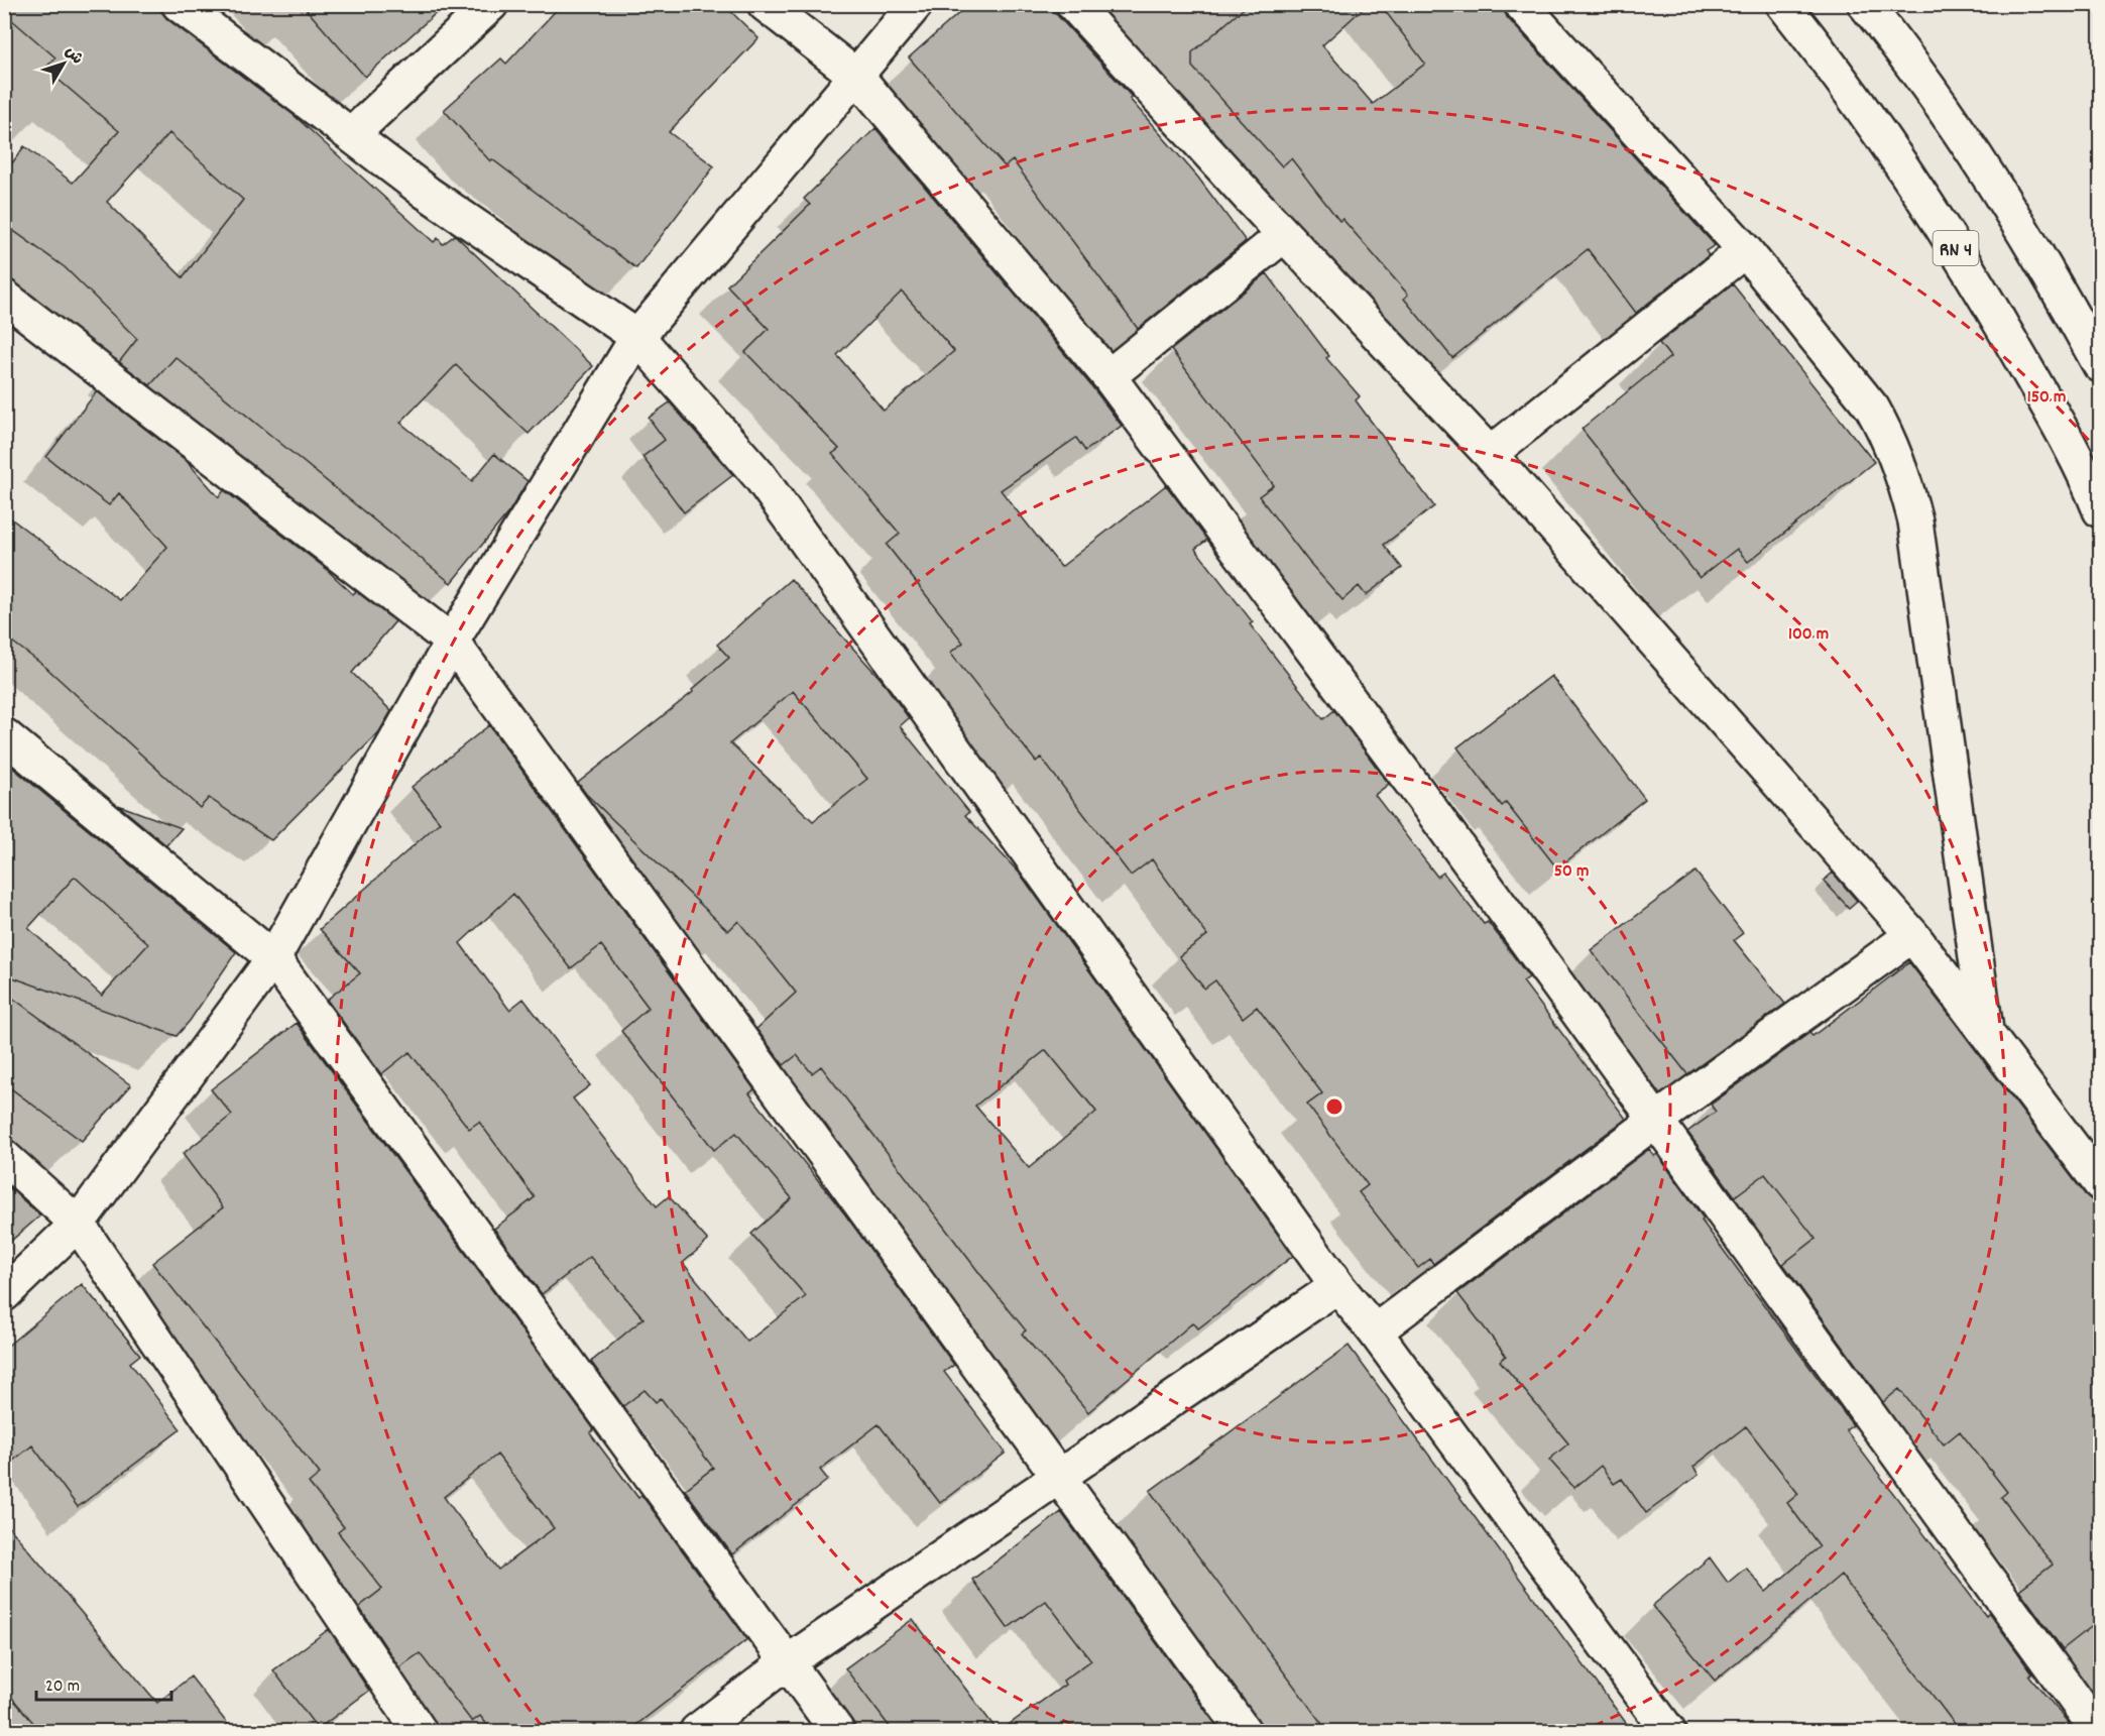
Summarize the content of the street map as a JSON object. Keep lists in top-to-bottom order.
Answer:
{
  "streets": {
    "street": ["RN 4"]
  },
  "scale_bar": "20 m",
  "north": "top right",
  "rings": ["150 m", "100 m", "50 m"]
}
